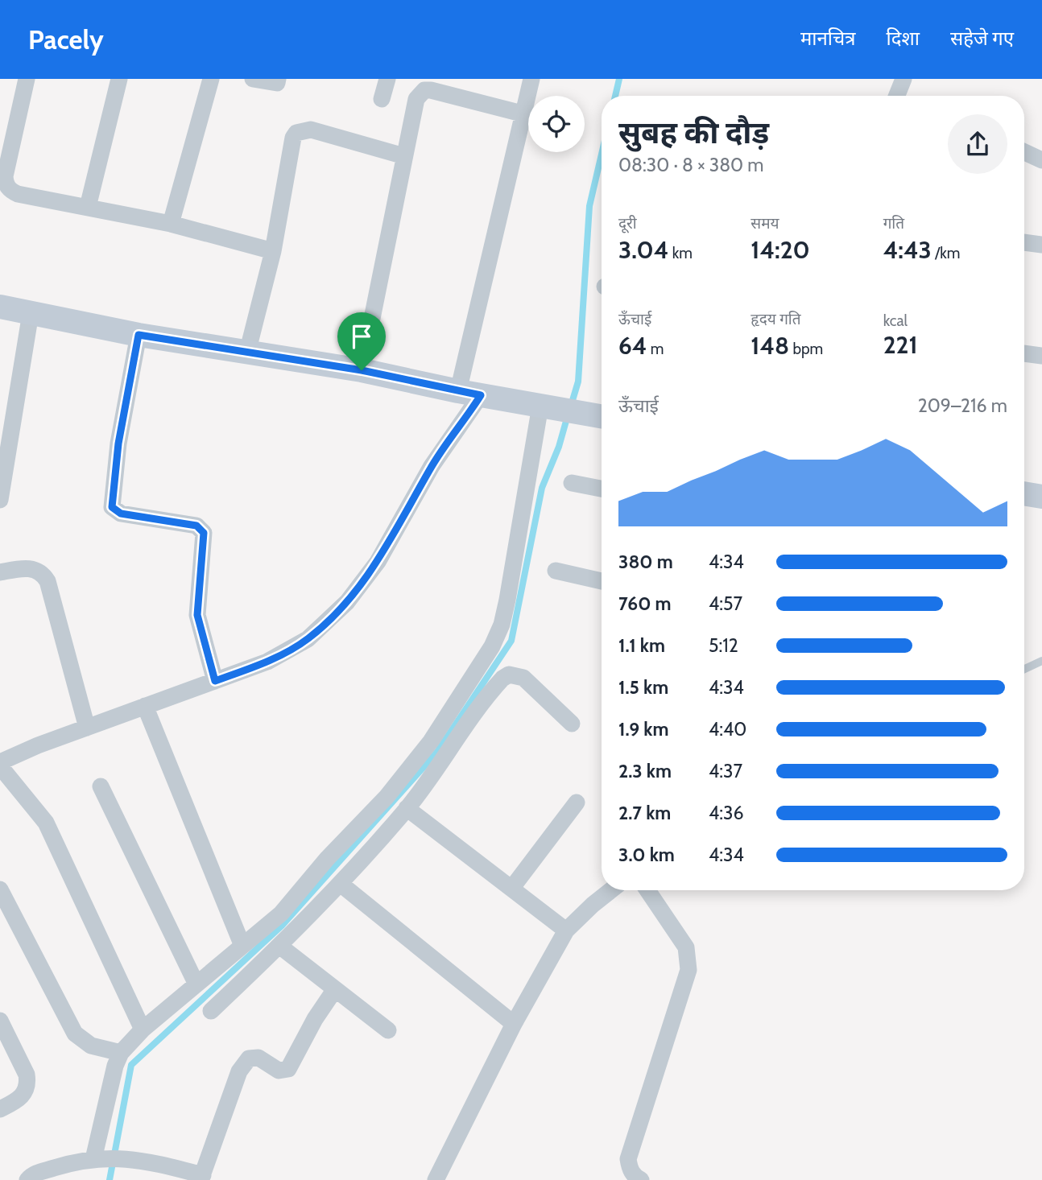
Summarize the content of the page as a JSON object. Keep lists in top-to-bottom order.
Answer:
{
  "page": {
    "header": "Pacely",
    "nav": ["मानचित्र", "दिशा", "सहेजे गए"],
    "heading": ["सुबह की दौड़", "08:30 · 8 × 380 m"],
    "stats": [
      ["दूरी", "3.04 km"],
      ["समय", "14:20"],
      ["गति", "4:43 /km"],
      ["ऊँचाई", "64 m"],
      ["हृदय गति", "148 bpm"],
      ["kcal", "221"]
    ],
    "chart": ["ऊँचाई", "209–216 m"],
    "list": [
      {
        "name": "380 m",
        "note": "4:34"
      },
      {
        "name": "760 m",
        "note": "4:57"
      },
      {
        "name": "1.1 km",
        "note": "5:12"
      },
      {
        "name": "1.5 km",
        "note": "4:34"
      },
      {
        "name": "1.9 km",
        "note": "4:40"
      },
      {
        "name": "2.3 km",
        "note": "4:37"
      },
      {
        "name": "2.7 km",
        "note": "4:36"
      },
      {
        "name": "3.0 km",
        "note": "4:34"
      }
    ]
  }
}
